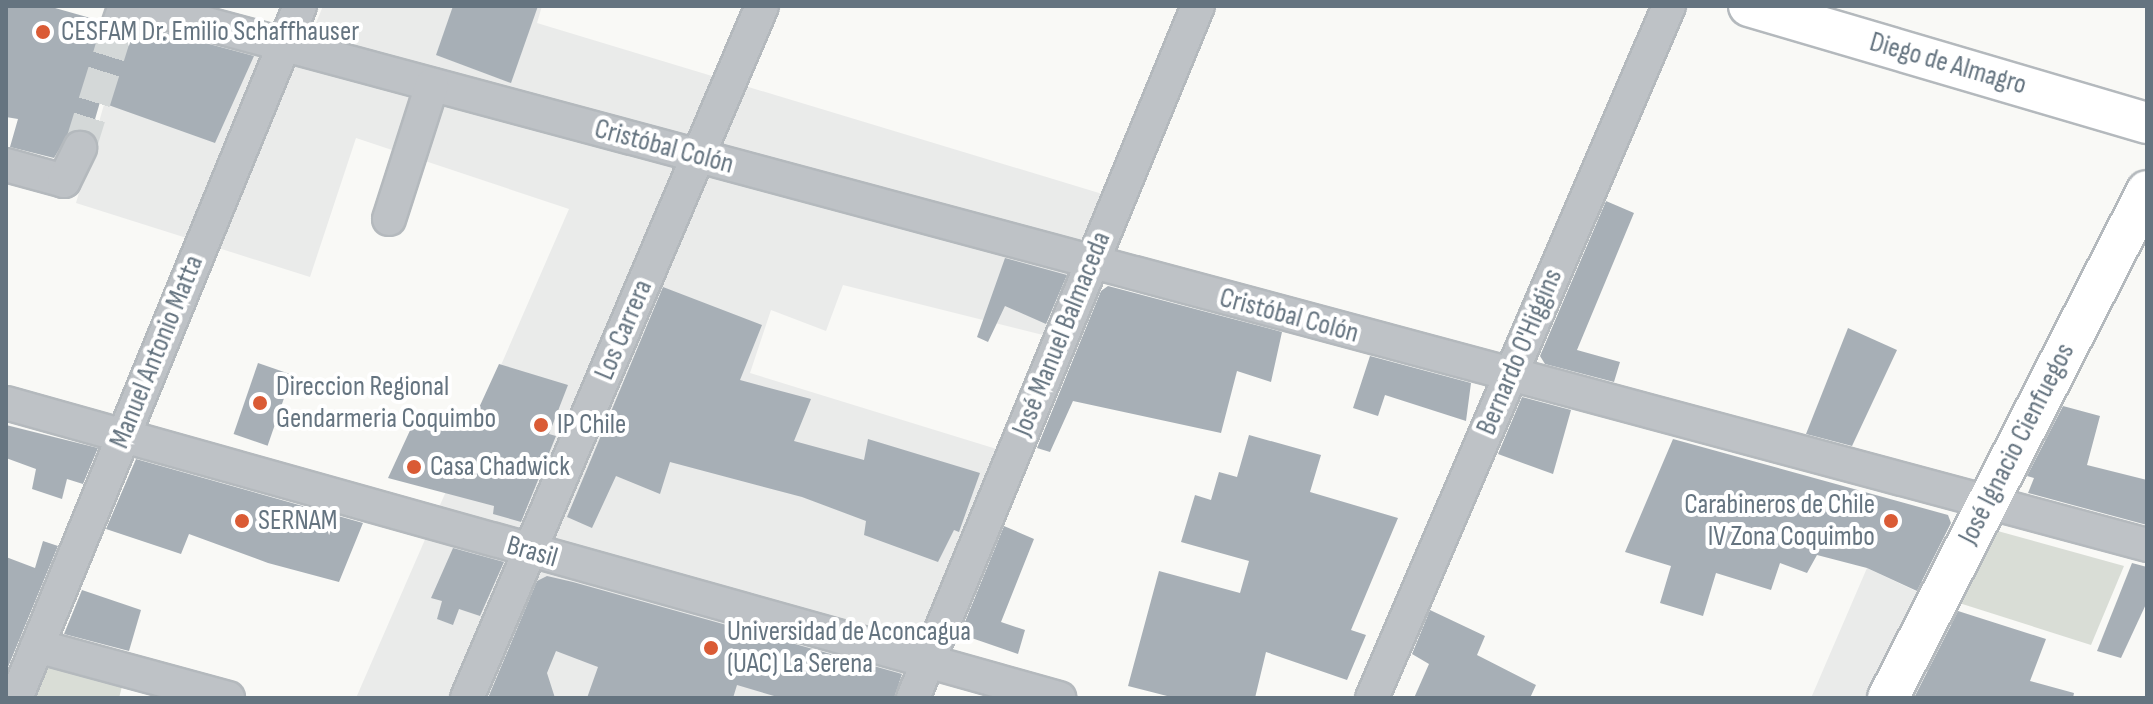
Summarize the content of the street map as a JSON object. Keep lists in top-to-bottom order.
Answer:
{
  "streets": {
    "main road": ["Diego de Almagro", "José Ignacio Cienfuegos"],
    "street": [
      "Cristóbal Colón",
      "Los Carrera",
      "José Manuel Balmaceda",
      "Manuel Antonio Matta",
      "Bernardo O'Higgins",
      "Brasil"
    ]
  },
  "crossings": [
    ["Cristóbal Colón", "Los Carrera"],
    ["Cristóbal Colón", "José Manuel Balmaceda"],
    ["Cristóbal Colón", "Manuel Antonio Matta"],
    ["Cristóbal Colón", "Bernardo O'Higgins"],
    ["Cristóbal Colón", "José Ignacio Cienfuegos"],
    ["Los Carrera", "Brasil"],
    ["José Manuel Balmaceda", "Brasil"],
    ["Manuel Antonio Matta", "Brasil"]
  ],
  "places": [
    "CESFAM Dr. Emilio Schaffhauser",
    "Direccion Regional Gendarmeria Coquimbo",
    "IP Chile",
    "Casa Chadwick",
    "SERNAM",
    "Carabineros de Chile IV Zona Coquimbo",
    "Universidad de Aconcagua (UAC) La Serena"
  ]
}
